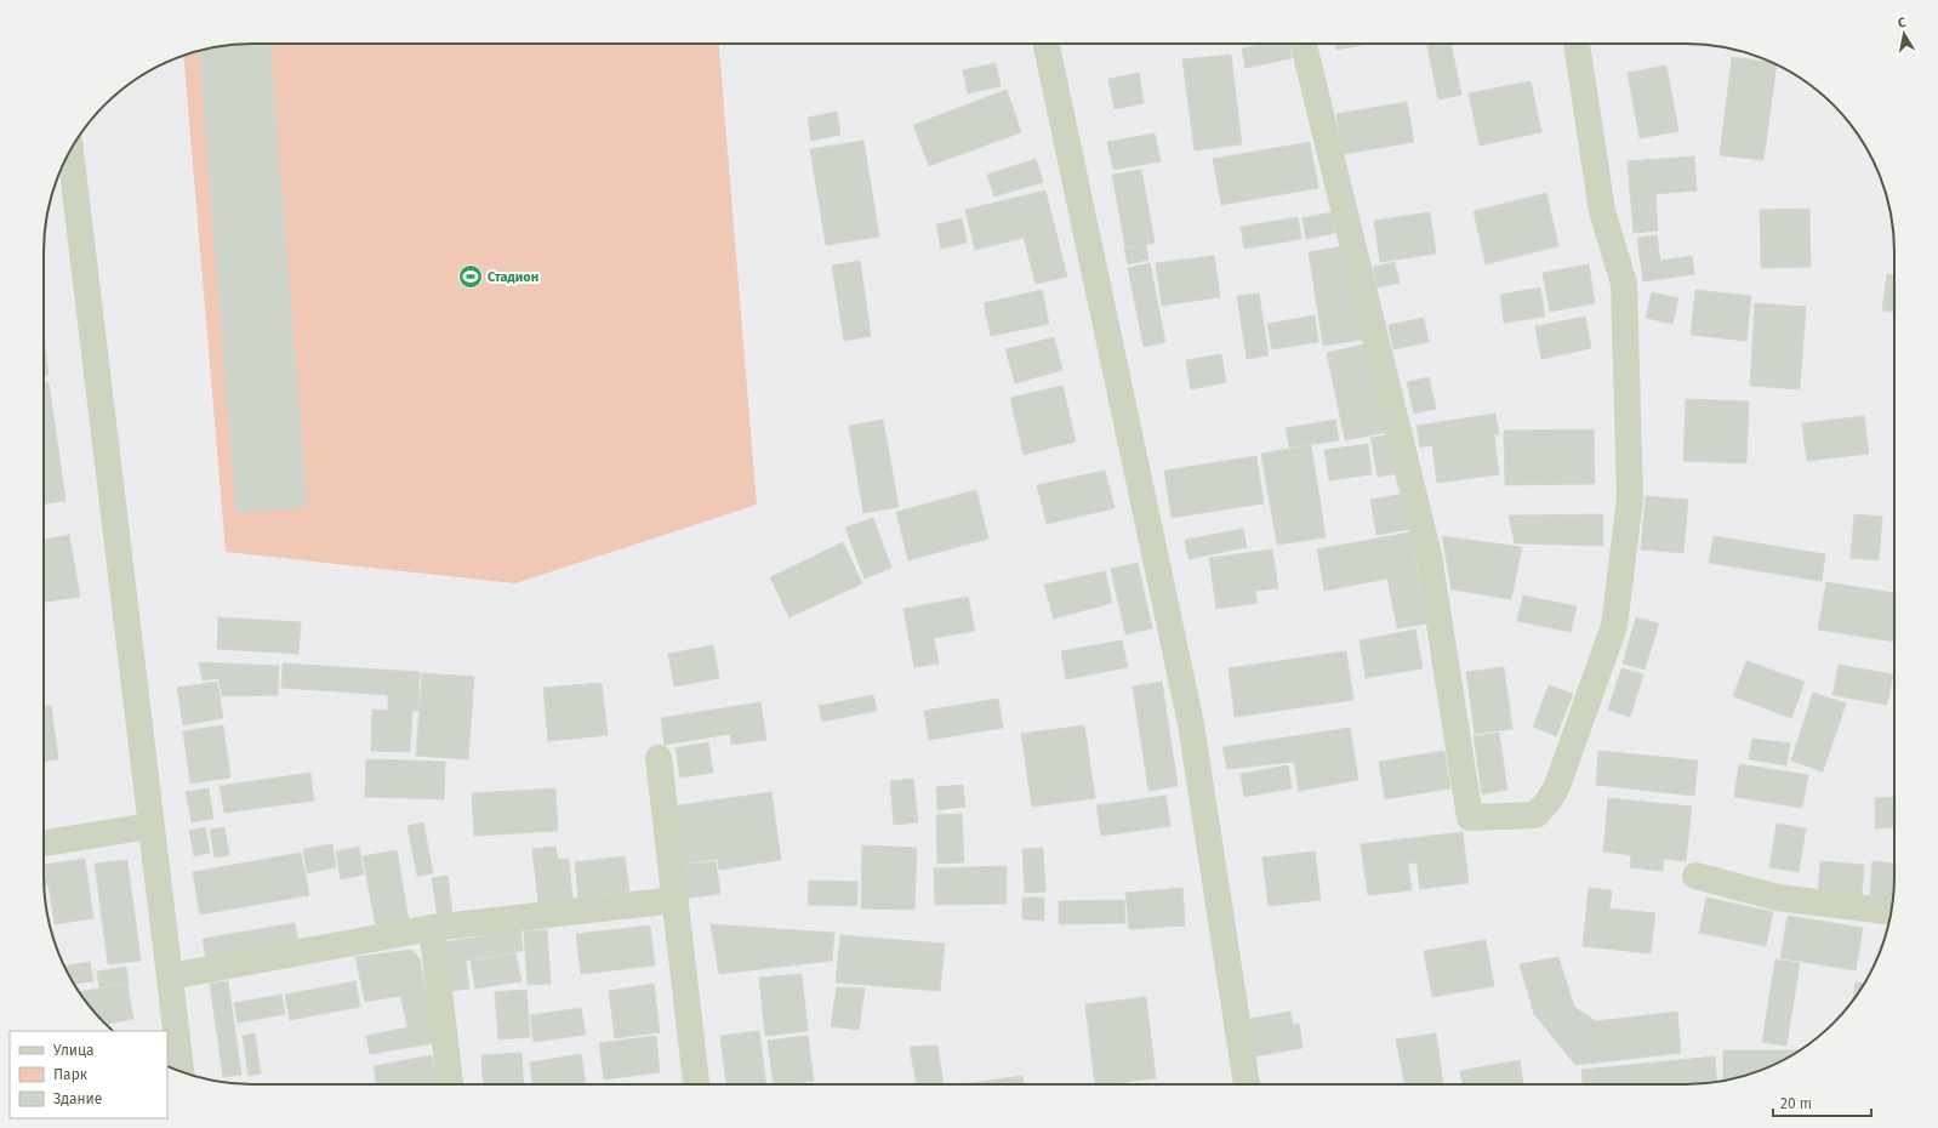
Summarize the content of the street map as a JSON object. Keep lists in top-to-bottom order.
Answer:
{
  "places": {
    "sports": ["Стадион"]
  },
  "legend": ["Улица", "Парк", "Здание"],
  "scale_bar": "20 m",
  "north": "top"
}
